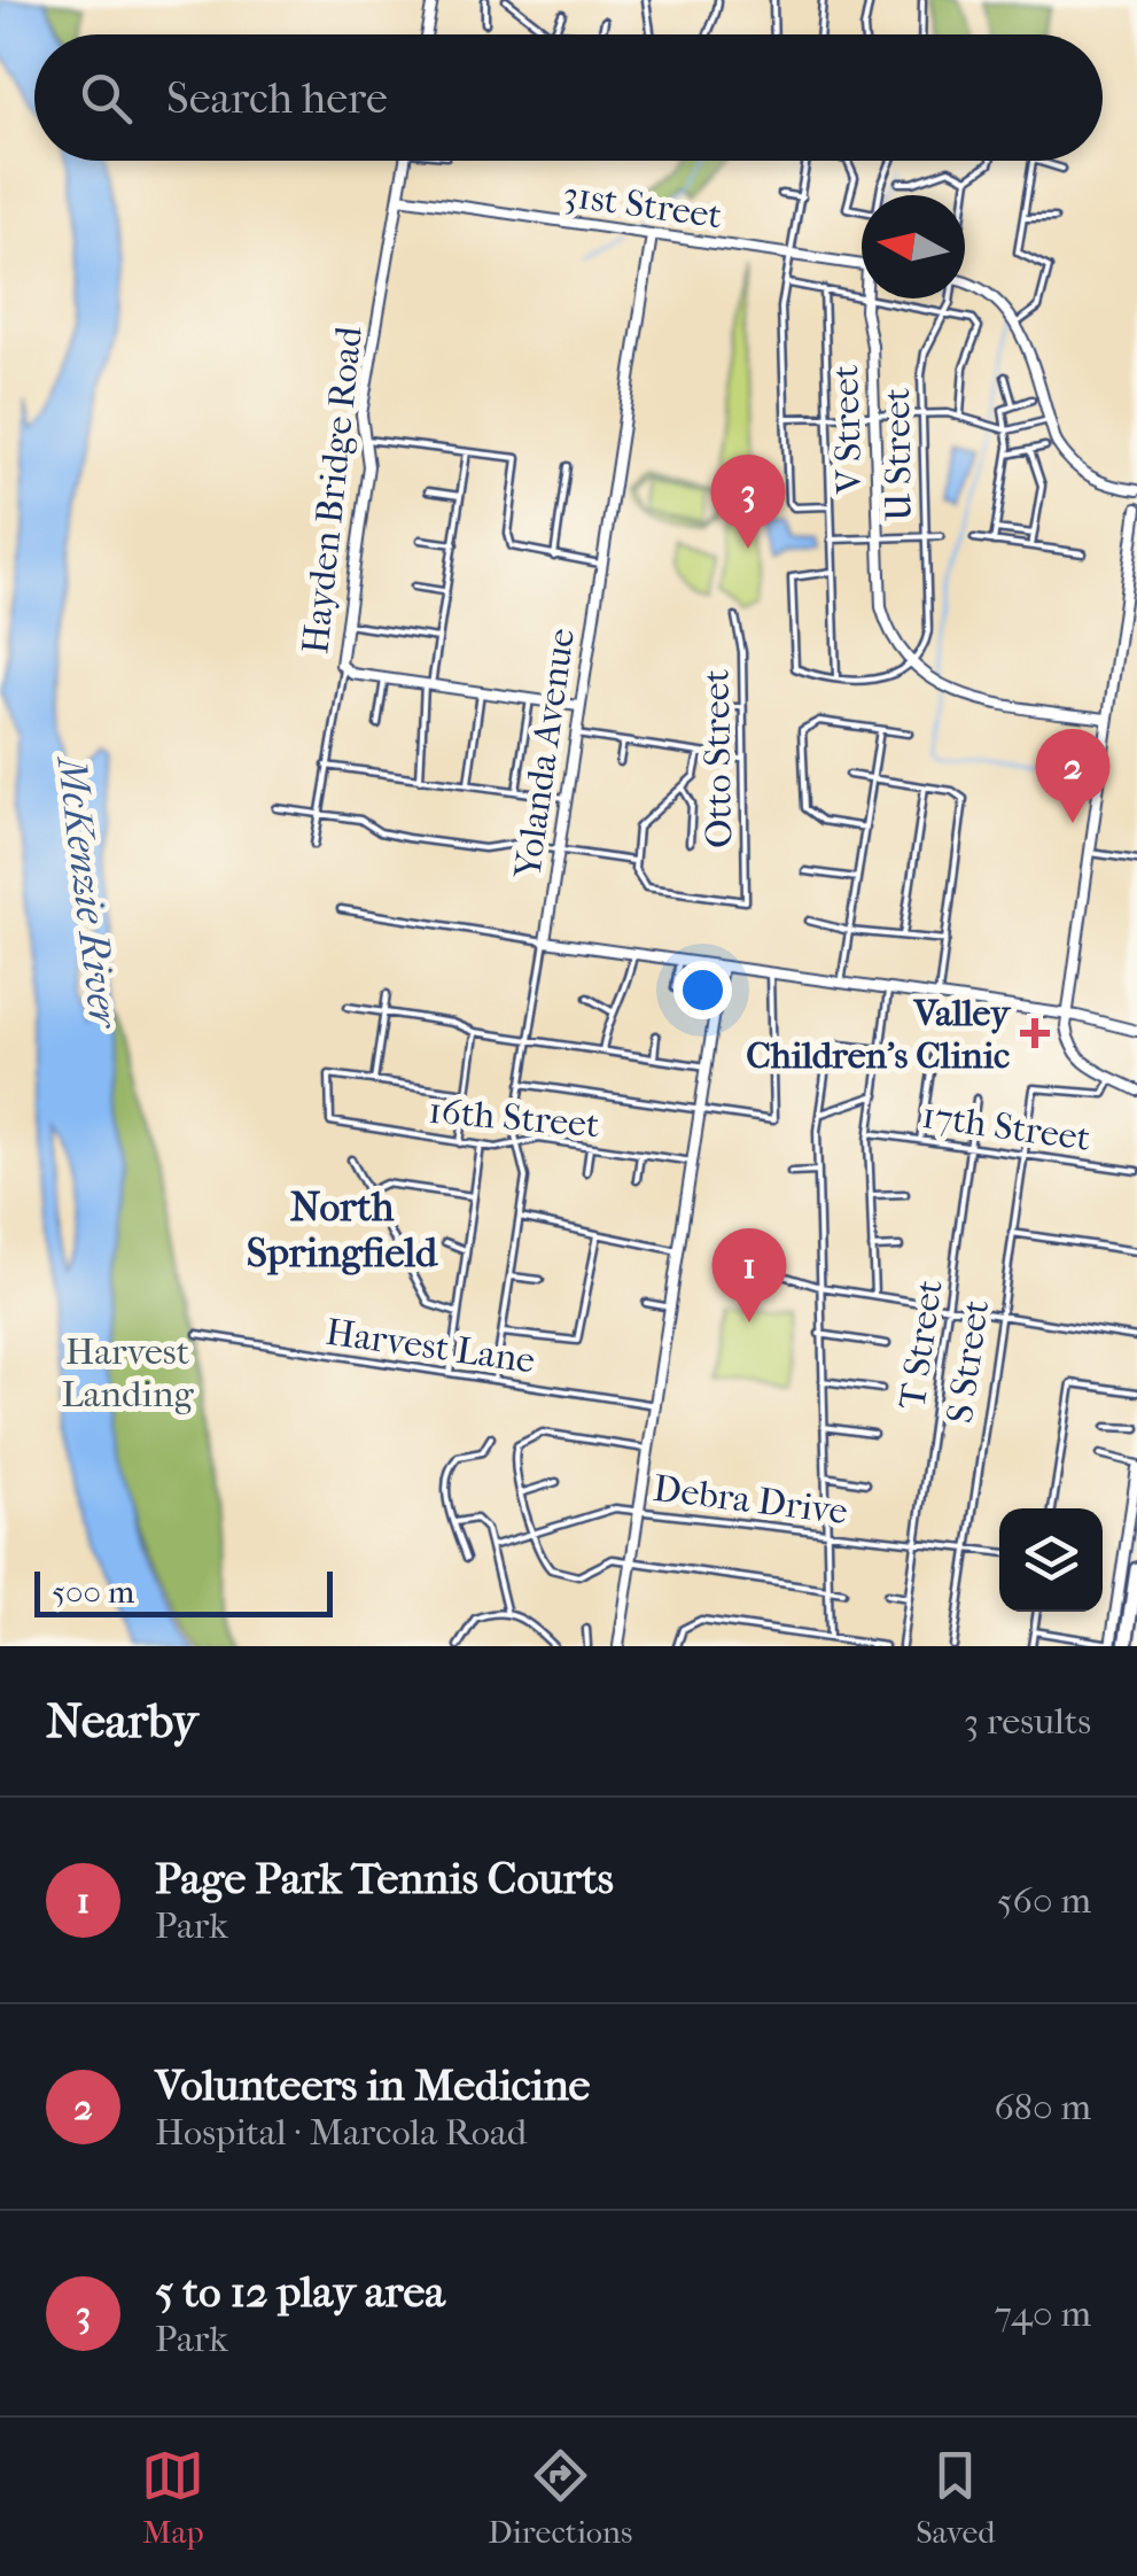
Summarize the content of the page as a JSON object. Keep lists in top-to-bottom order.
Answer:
{
  "streets": {
    "street": [
      "31st Street",
      "V Street",
      "U Street",
      "Hayden Bridge Road",
      "Yolanda Avenue",
      "Otto Street",
      "16th Street",
      "17th Street",
      "T Street",
      "Harvest Lane",
      "S Street",
      "Debra Drive"
    ]
  },
  "crossings": [
    ["31st Street", "Hayden Bridge Road"],
    ["31st Street", "Yolanda Avenue"],
    ["V Street", "U Street"],
    ["Yolanda Avenue", "16th Street"],
    ["Yolanda Avenue", "Harvest Lane"],
    ["17th Street", "T Street"],
    ["17th Street", "S Street"],
    ["T Street", "Debra Drive"],
    ["S Street", "Debra Drive"]
  ],
  "districts": ["North Springfield"],
  "water": ["McKenzie River"],
  "parks": ["Harvest Landing"],
  "places": {
    "health": ["Valley Children’s Clinic"]
  },
  "scale_bar": "500 m",
  "north": "left",
  "page": {
    "search": "Search here",
    "pins": ["3", "2", "1"],
    "scale": "500 m",
    "heading": ["Nearby", "3 results"],
    "list": [
      {
        "mark": "1",
        "name": "Page Park Tennis Courts",
        "note": "Park",
        "value": "560 m"
      },
      {
        "mark": "2",
        "name": "Volunteers in Medicine",
        "note": "Hospital · Marcola Road",
        "value": "680 m"
      },
      {
        "mark": "3",
        "name": "5 to 12 play area",
        "note": "Park",
        "value": "740 m"
      }
    ],
    "nav": ["Map", "Directions", "Saved"]
  }
}
